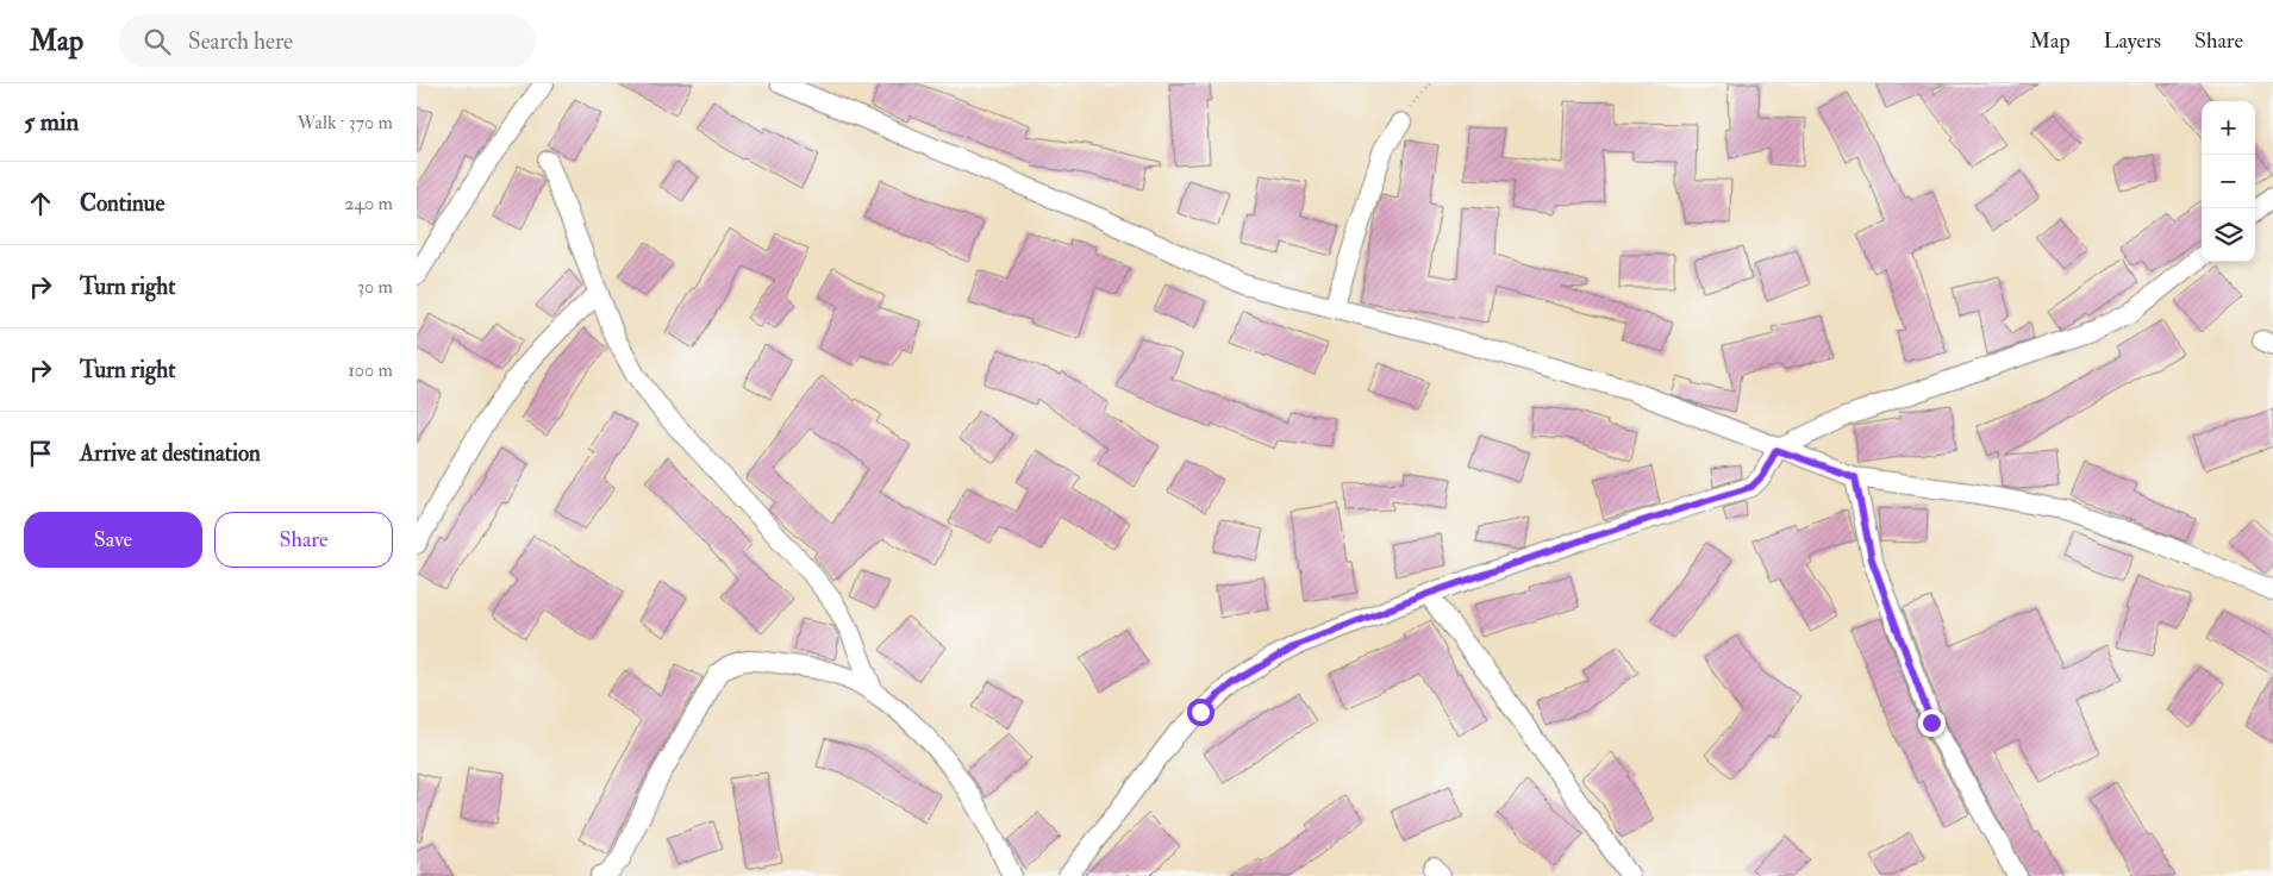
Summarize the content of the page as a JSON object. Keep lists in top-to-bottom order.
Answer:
{
  "page": {
    "header": "Map",
    "search": "Search here",
    "nav": ["Map", "Layers", "Share"],
    "heading": ["5 min", "Walk · 370 m"],
    "map_buttons": ["+", "−"],
    "list": [
      ["Continue", "240 m"],
      ["Turn right", "30 m"],
      ["Turn right", "100 m"],
      "Arrive at destination"
    ],
    "buttons": ["Save", "Share"]
  }
}
